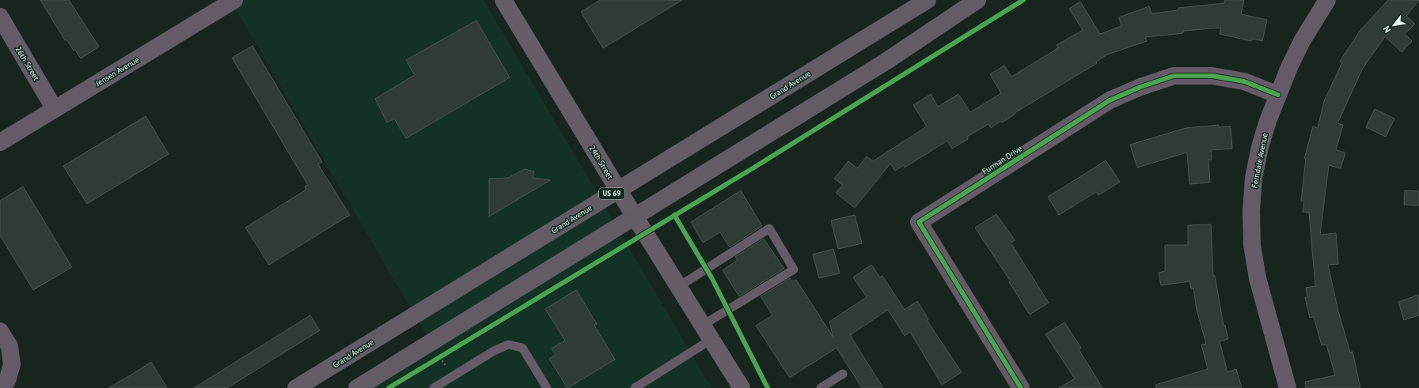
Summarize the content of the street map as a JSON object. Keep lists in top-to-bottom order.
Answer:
{
  "streets": {
    "main road": ["Grand Avenue", "24th Street", "US 69"],
    "street": [
      "26th Street",
      "Jensen Avenue",
      "Furman Drive",
      "Ferndale Avenue"
    ]
  },
  "crossings": [
    ["26th Street", "Jensen Avenue"],
    ["Grand Avenue", "24th Street"],
    ["Furman Drive", "Ferndale Avenue"]
  ],
  "north": "bottom left"
}
